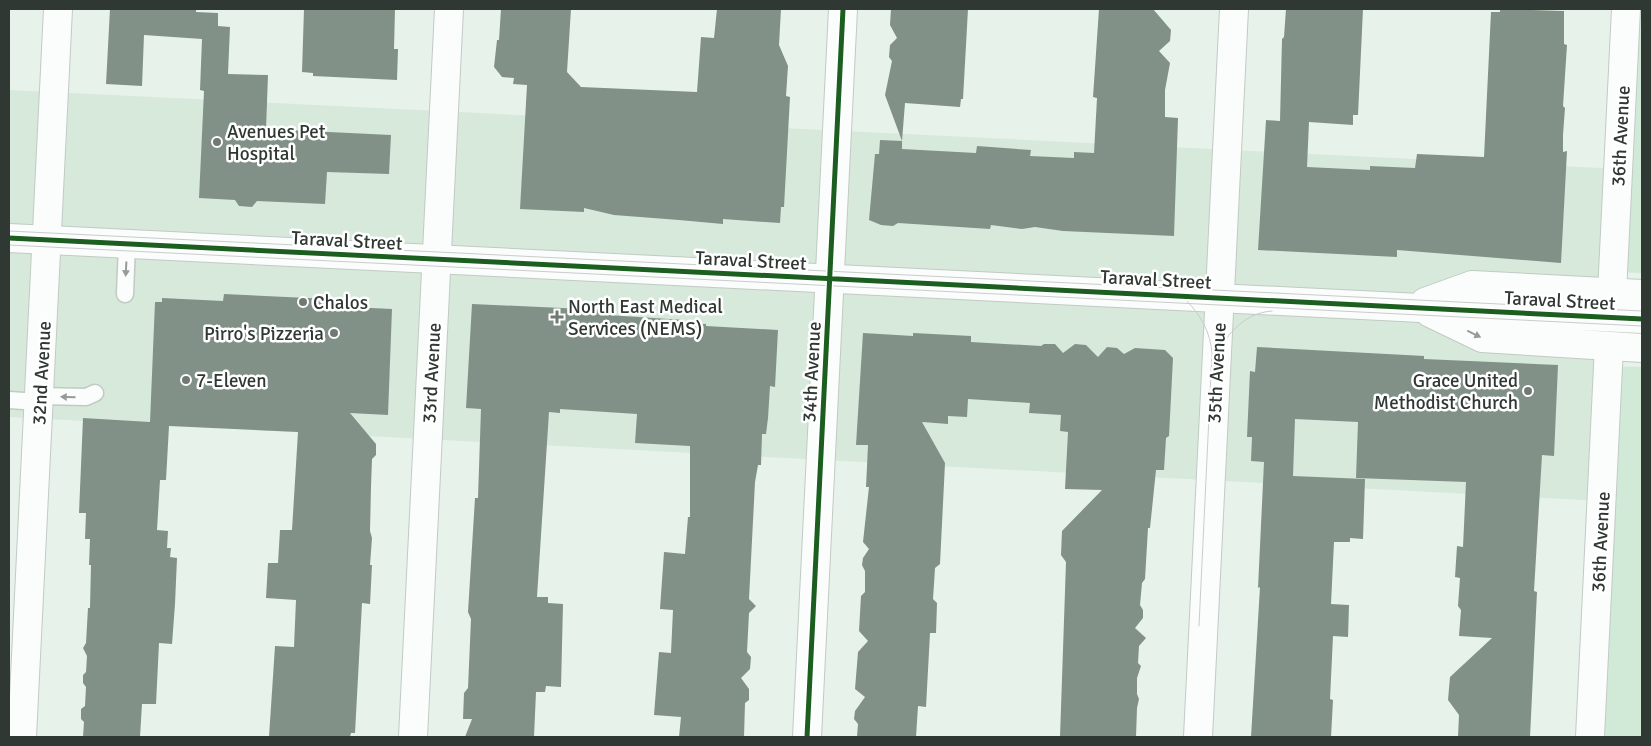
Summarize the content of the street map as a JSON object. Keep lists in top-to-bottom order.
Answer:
{
  "streets": {
    "street": [
      "36th Avenue",
      "Taraval Street",
      "34th Avenue",
      "32nd Avenue",
      "33rd Avenue",
      "35th Avenue"
    ]
  },
  "crossings": [
    ["36th Avenue", "Taraval Street"],
    ["Taraval Street", "34th Avenue"],
    ["Taraval Street", "32nd Avenue"],
    ["Taraval Street", "33rd Avenue"],
    ["Taraval Street", "35th Avenue"]
  ],
  "places": {
    "other": [
      "Avenues Pet Hospital",
      "Chalos",
      "Pirro's Pizzeria",
      "7-Eleven",
      "Grace United Methodist Church"
    ],
    "health": ["North East Medical Services (NEMS)"]
  }
}
